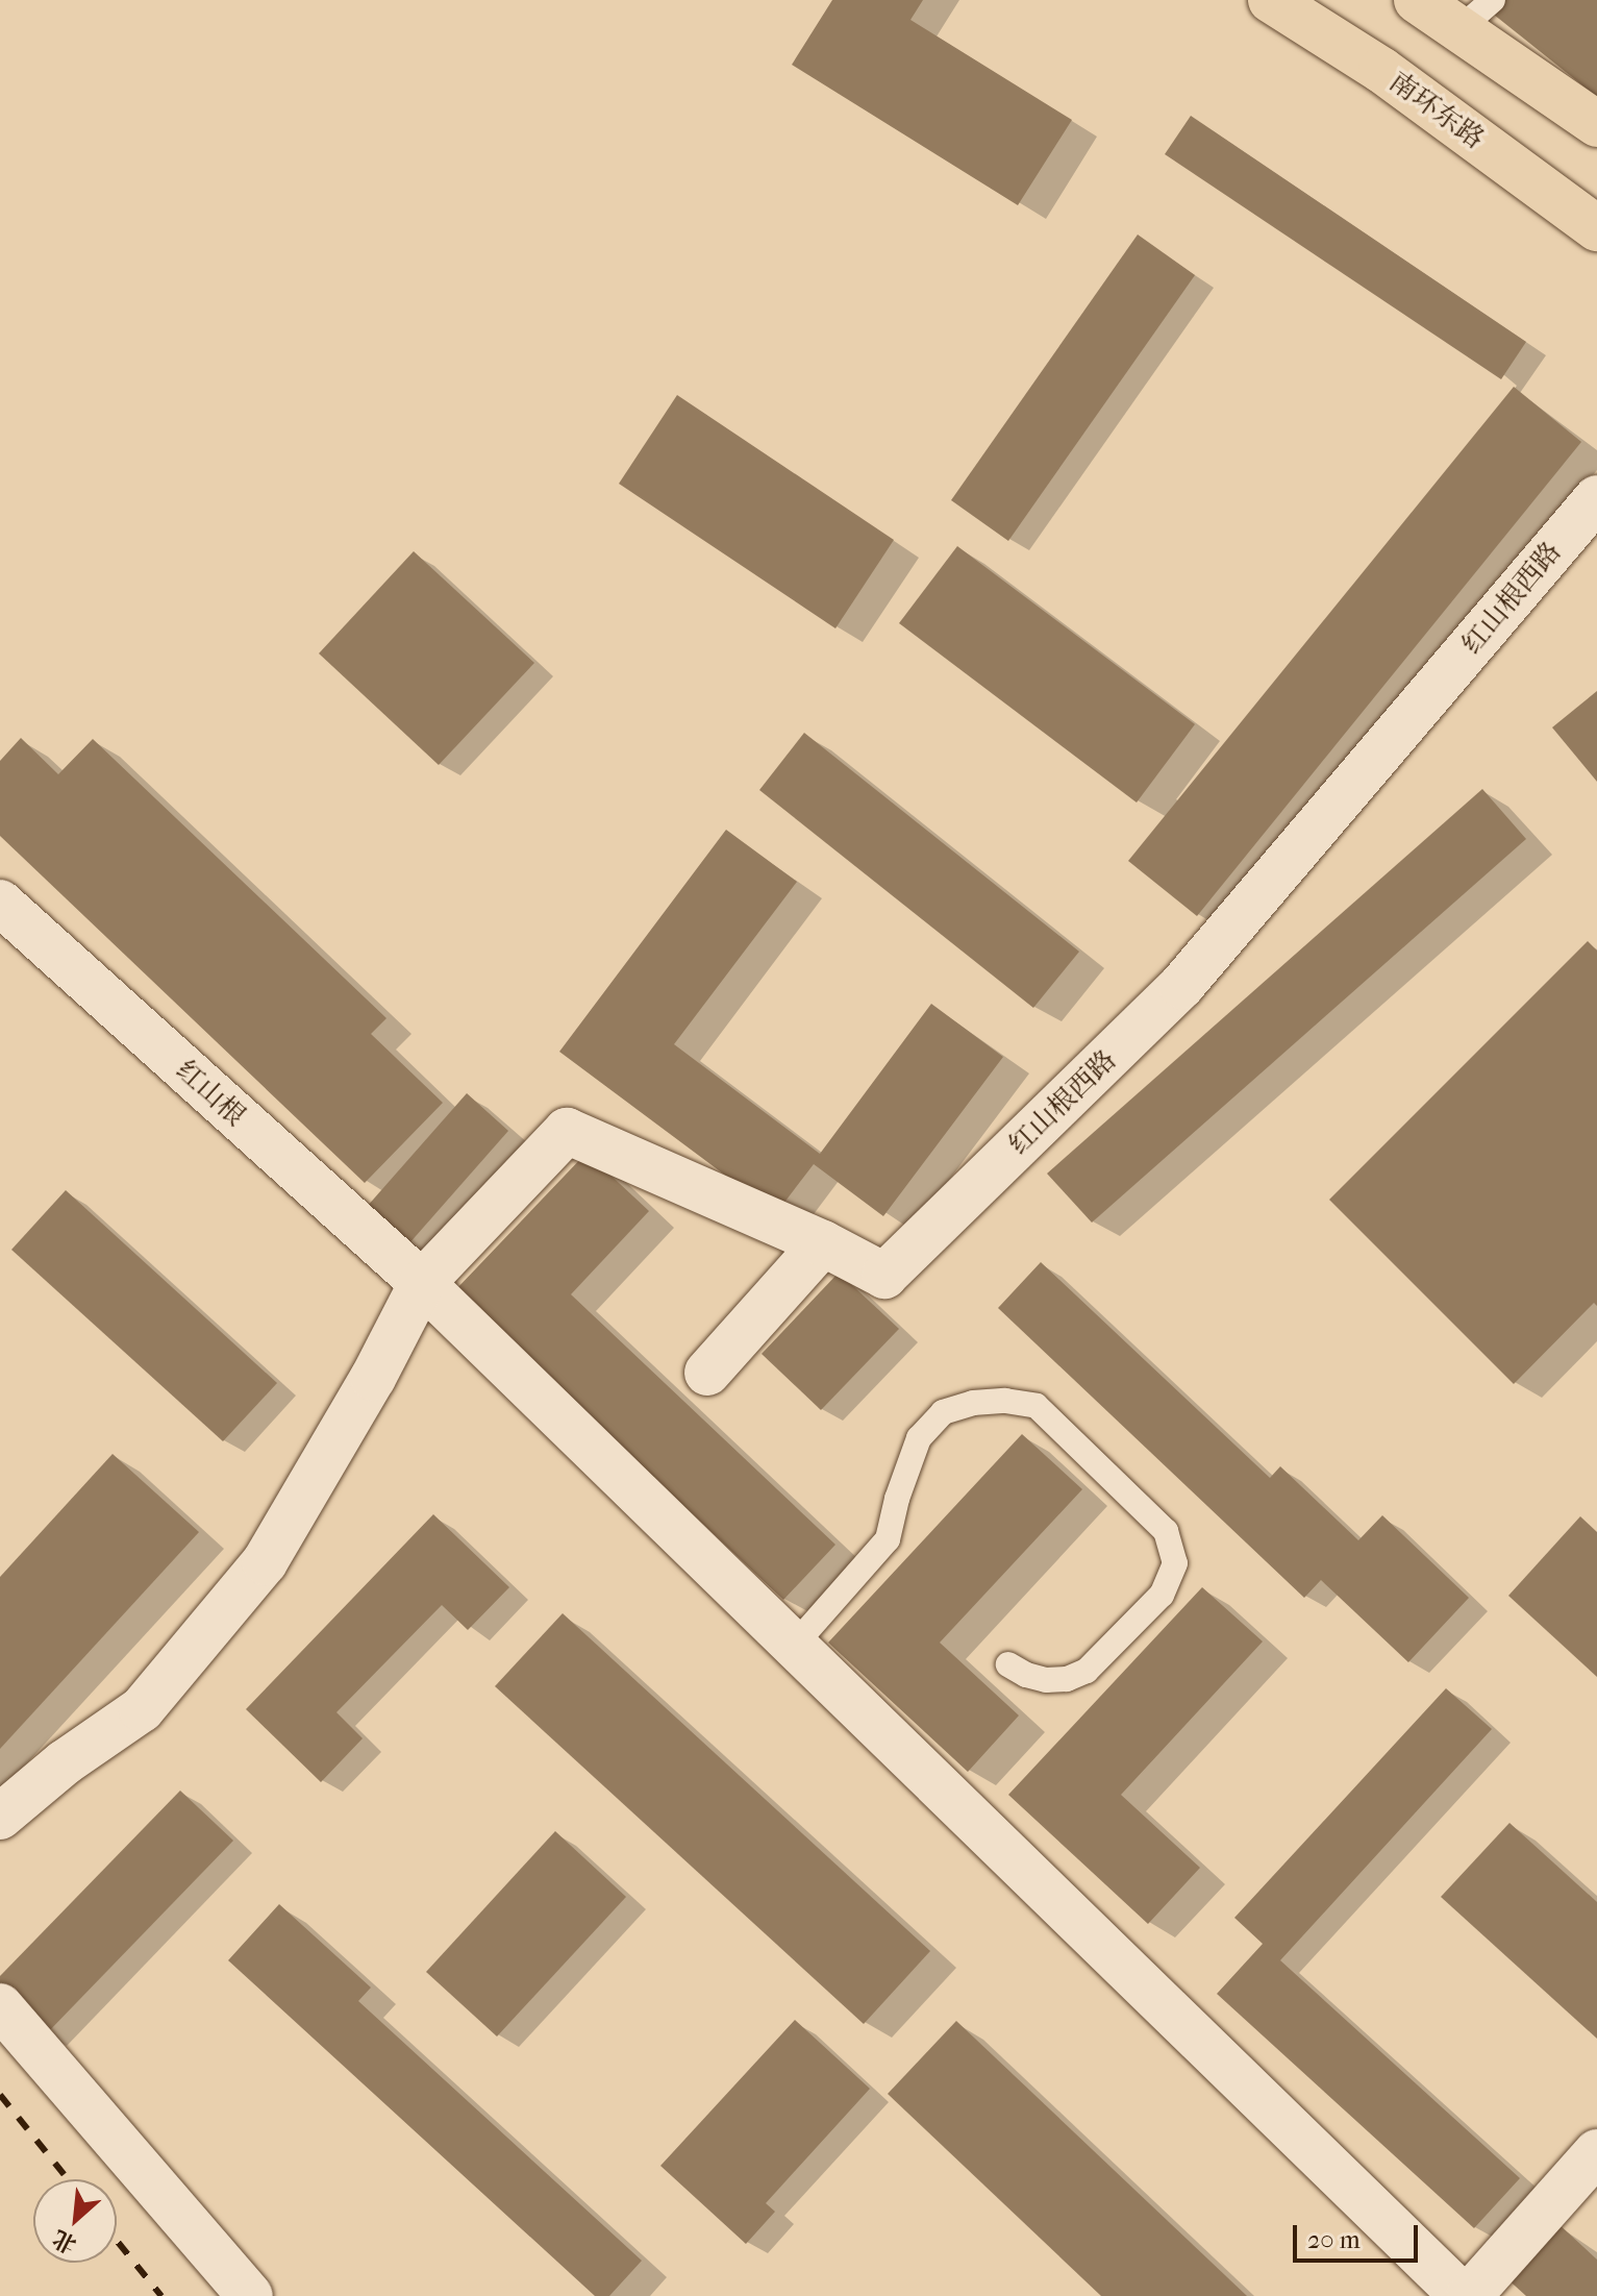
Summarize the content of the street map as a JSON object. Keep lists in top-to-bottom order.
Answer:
{
  "streets": {
    "highway": ["南环东路"],
    "street": ["红山根西路", "红山根"]
  },
  "crossings": [
    ["红山根西路", "红山根"]
  ],
  "scale_bar": "20 m",
  "north": "bottom left"
}
